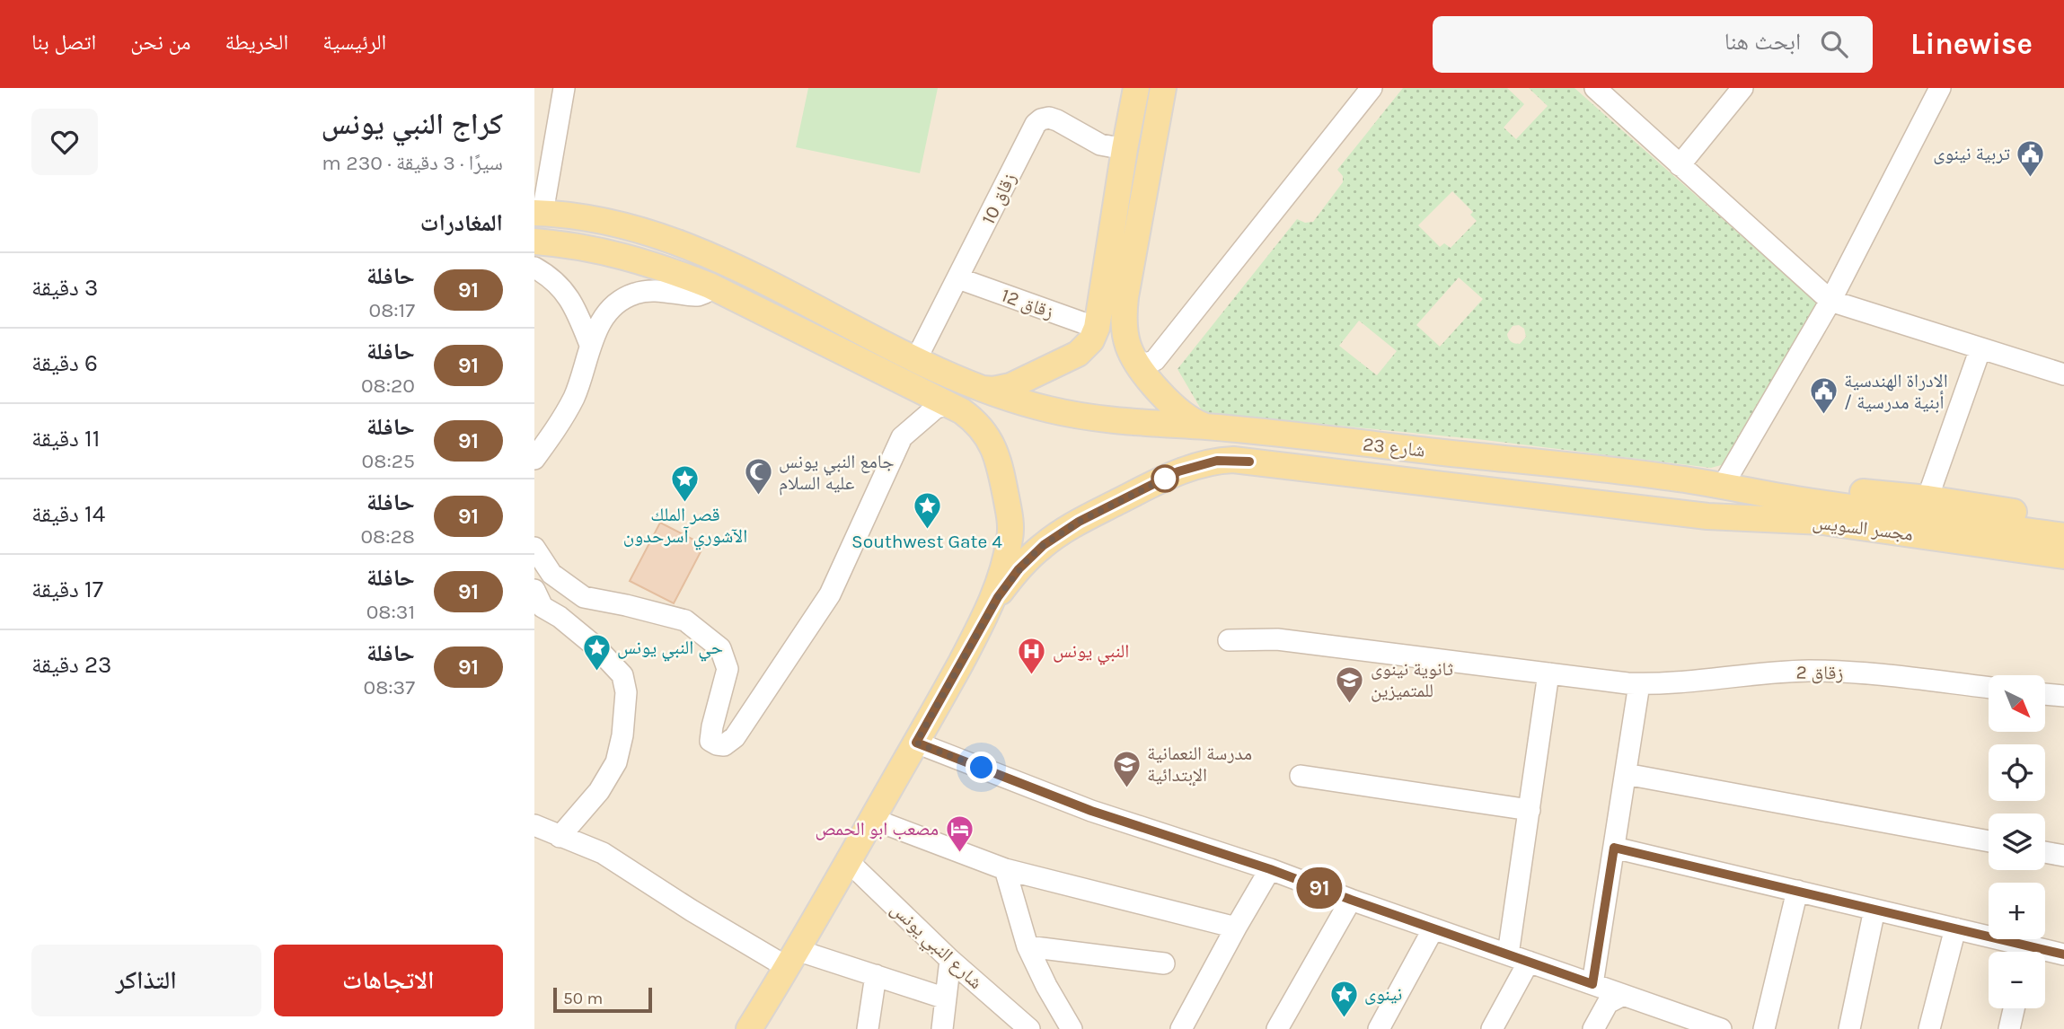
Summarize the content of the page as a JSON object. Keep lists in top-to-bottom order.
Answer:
{
  "streets": {
    "main road": ["شارع 23", "مجسر السويس"],
    "street": [
      "زقاق 10",
      "زقاق 12",
      "زقاق 2",
      "شارع النبي يونس"
    ]
  },
  "crossings": [
    ["زقاق 10", "زقاق 12"],
    ["زقاق 10", "شارع 23"],
    ["شارع 23", "مجسر السويس"]
  ],
  "places": {
    "public building": ["تربية نينوى", "الادراة الهندسية / أبنية مدرسية"],
    "mosque": ["جامع النبي يونس عليه السلام"],
    "place": [
      "قصر الملك الآشوري آسرحدون",
      "Southwest Gate 4",
      "حي النبي يونس",
      "نينوى"
    ],
    "hospital": ["النبي يونس"],
    "school or university": ["ثانوية نينوى للمتميزين", "مدرسة النعمانية الإبتدائية"],
    "hotel": ["مصعب ابو الحمص"]
  },
  "lines": ["bus line 91"],
  "scale_bar": "50 m",
  "north": "bottom right",
  "page": {
    "header": "Linewise",
    "search": "ابحث هنا",
    "nav": [
      "الرئيسية",
      "الخريطة",
      "من نحن",
      "اتصل بنا"
    ],
    "on_map": "91",
    "heading": [
      ["كراج النبي يونس", "سيرًا · 3 دقيقة · 230 m"],
      "المغادرات"
    ],
    "list": [
      {
        "mark": "91",
        "name": "حافلة",
        "note": "08:17",
        "value": "3 دقيقة"
      },
      {
        "mark": "91",
        "name": "حافلة",
        "note": "08:20",
        "value": "6 دقيقة"
      },
      {
        "mark": "91",
        "name": "حافلة",
        "note": "08:25",
        "value": "11 دقيقة"
      },
      {
        "mark": "91",
        "name": "حافلة",
        "note": "08:28",
        "value": "14 دقيقة"
      },
      {
        "mark": "91",
        "name": "حافلة",
        "note": "08:31",
        "value": "17 دقيقة"
      },
      {
        "mark": "91",
        "name": "حافلة",
        "note": "08:37",
        "value": "23 دقيقة"
      }
    ],
    "map_buttons": ["+", "−"],
    "buttons": ["الاتجاهات", "التذاكر"],
    "scale": "50 m"
  }
}
